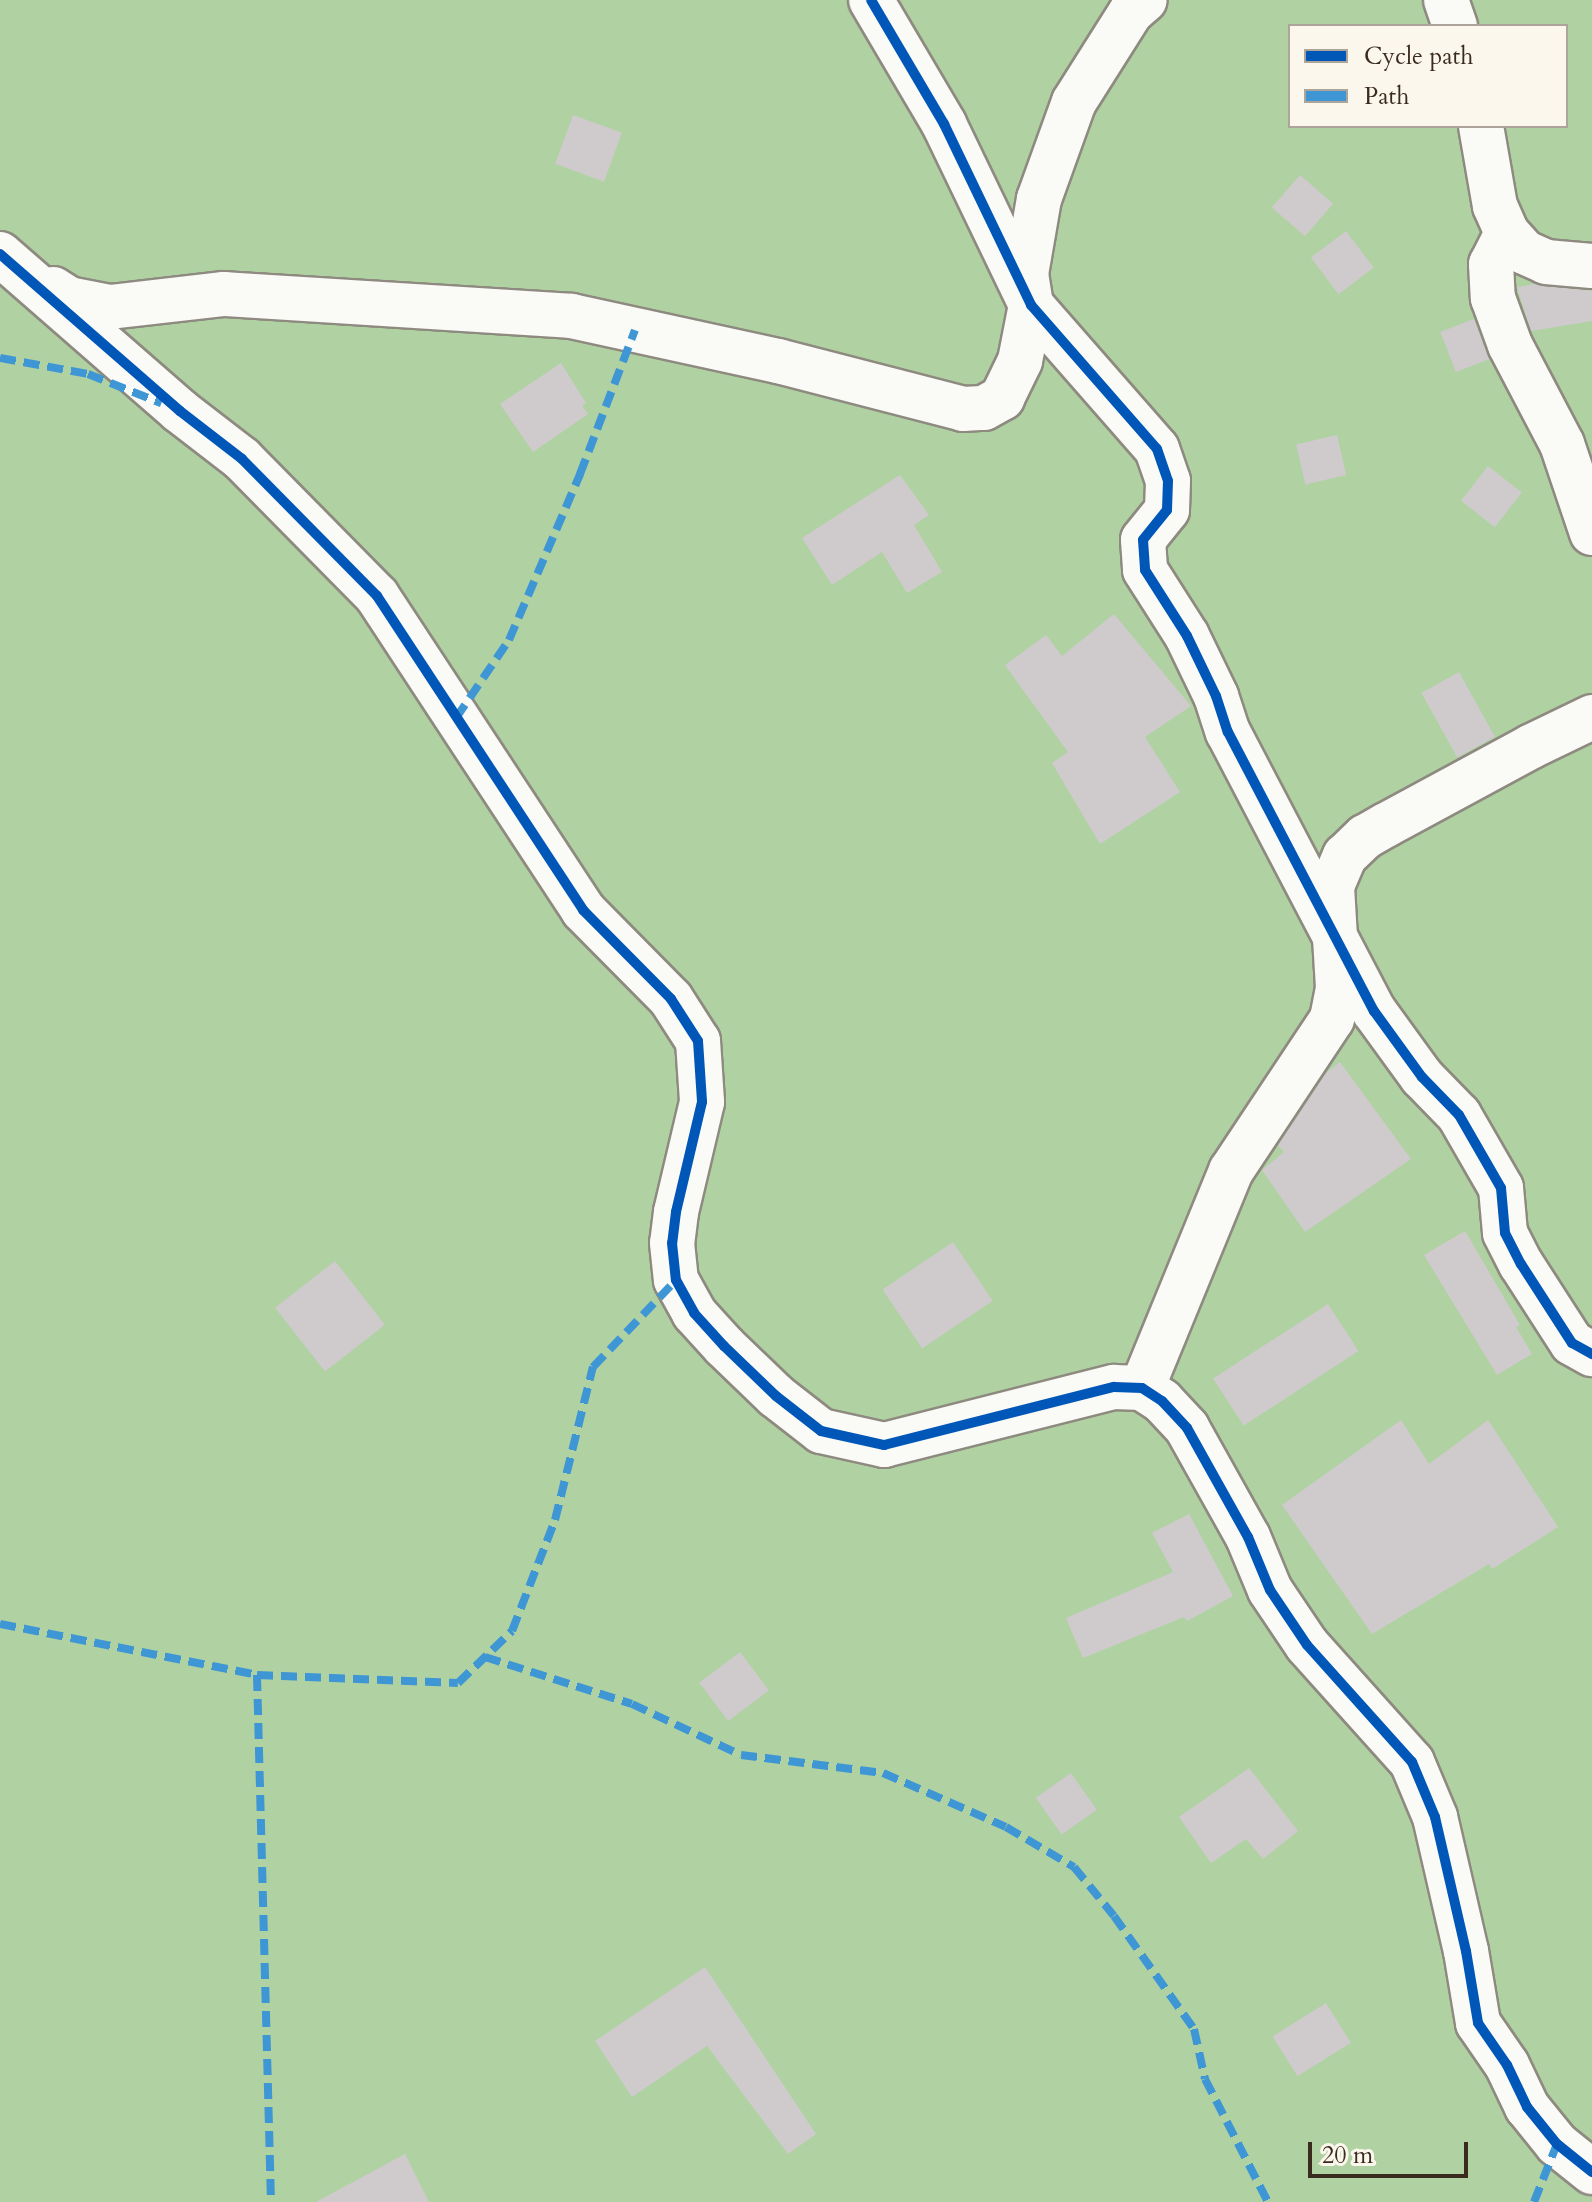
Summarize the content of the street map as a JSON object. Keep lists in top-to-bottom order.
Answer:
{
  "legend": ["Cycle path", "Path"],
  "scale_bar": "20 m"
}
